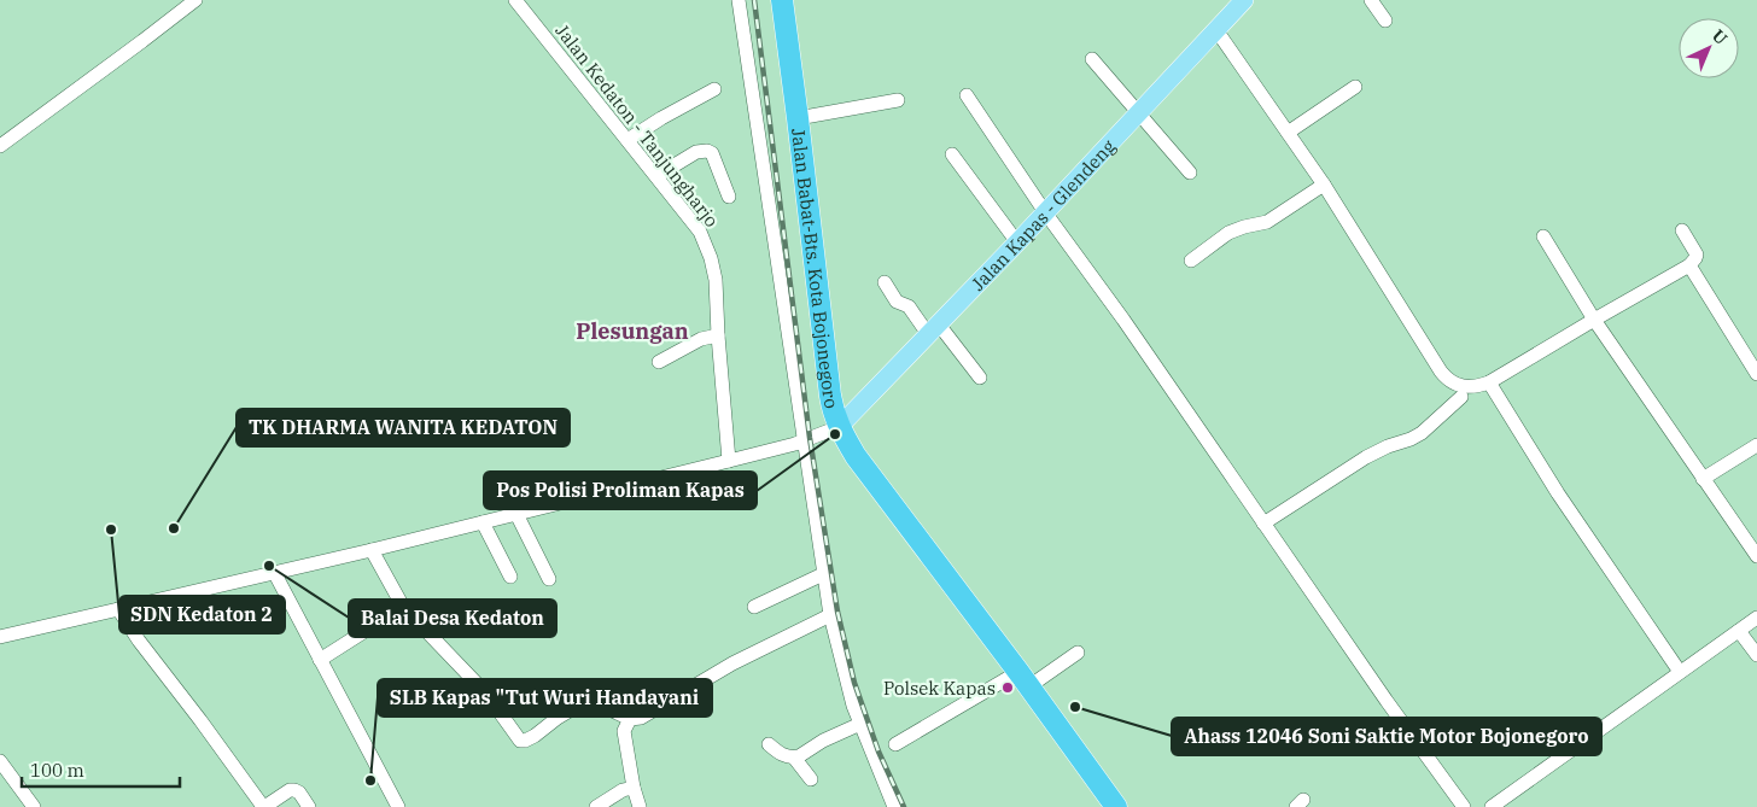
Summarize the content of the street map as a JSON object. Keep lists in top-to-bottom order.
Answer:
{
  "streets": {
    "highway": ["Jalan Babat-Bts. Kota Bojonegoro"],
    "main road": ["Jalan Kapas - Glendeng"],
    "street": ["Jalan Kedaton - Tanjungharjo"]
  },
  "crossings": [
    ["Jalan Kapas - Glendeng", "Jalan Babat-Bts. Kota Bojonegoro"]
  ],
  "districts": ["Plesungan"],
  "places": [
    "Pos Polisi Proliman Kapas",
    "TK DHARMA WANITA KEDATON",
    "SDN Kedaton 2",
    "Balai Desa Kedaton",
    "Polsek Kapas",
    "Ahass 12046 Soni Saktie Motor Bojonegoro",
    "SLB Kapas \"Tut Wuri Handayani"
  ],
  "scale_bar": "100 m",
  "north": "top right"
}
